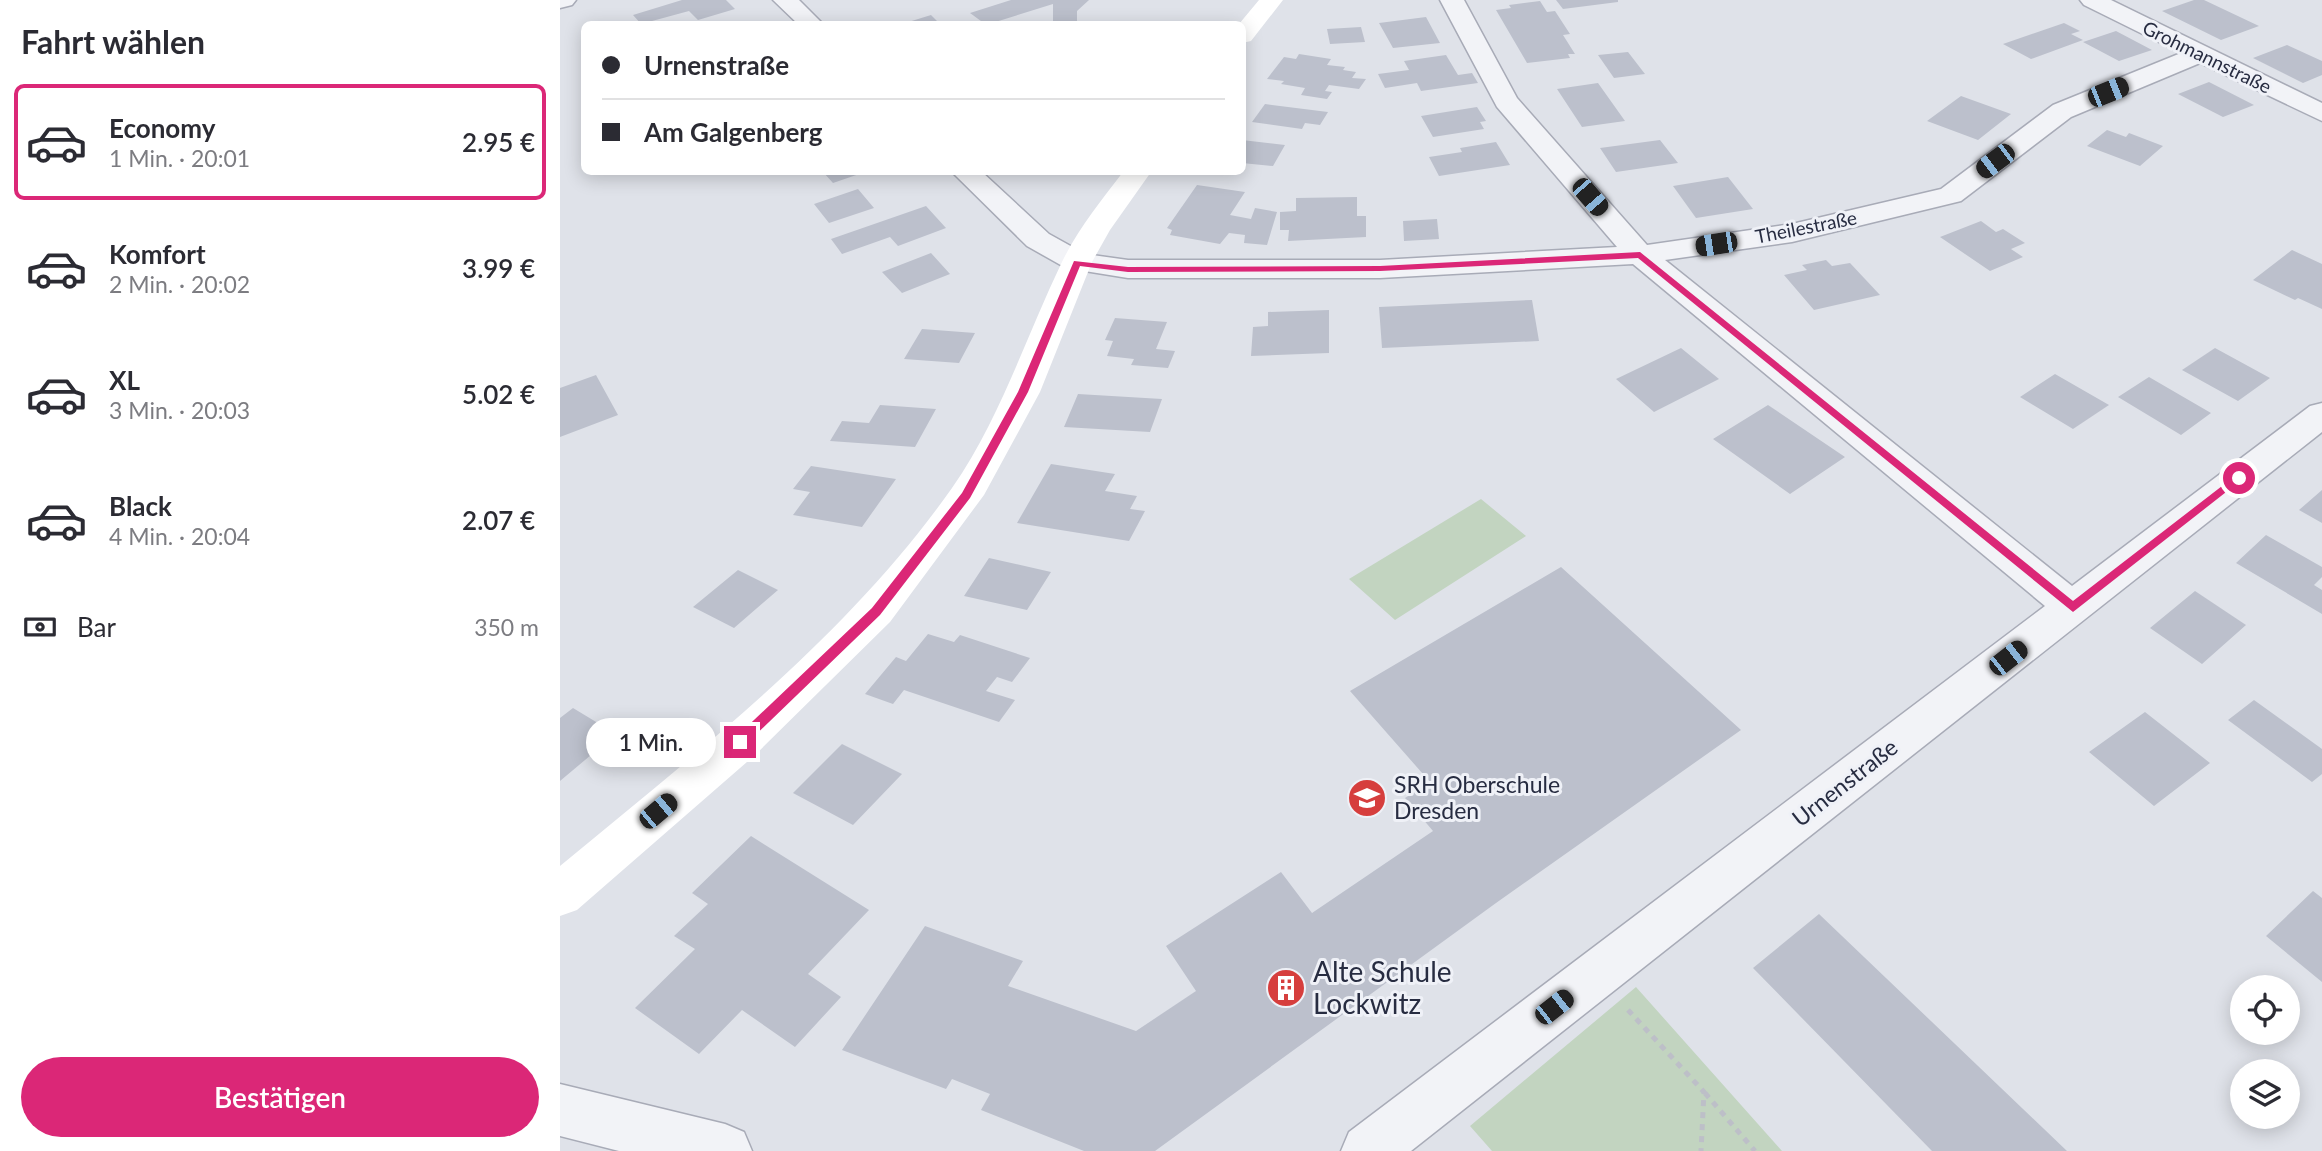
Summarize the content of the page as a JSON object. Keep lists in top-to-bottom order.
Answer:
{
  "streets": {
    "street": ["Grohmannstraße", "Theilestraße", "Urnenstraße"]
  },
  "crossings": [
    ["Grohmannstraße", "Theilestraße"]
  ],
  "places": {
    "school or university": ["SRH Oberschule Dresden"],
    "building": ["Alte Schule Lockwitz"]
  },
  "page": {
    "heading": "Fahrt wählen",
    "banner": ["Urnenstraße", "Am Galgenberg"],
    "list": [
      {
        "name": "Economy",
        "note": "1 Min. · 20:01",
        "value": "2.95 €"
      },
      {
        "name": "Komfort",
        "note": "2 Min. · 20:02",
        "value": "3.99 €"
      },
      {
        "name": "XL",
        "note": "3 Min. · 20:03",
        "value": "5.02 €"
      },
      {
        "name": "Black",
        "note": "4 Min. · 20:04",
        "value": "2.07 €"
      }
    ],
    "pay": ["Bar", "350 m"],
    "bubble": "1 Min.",
    "buttons": "Bestätigen"
  }
}
